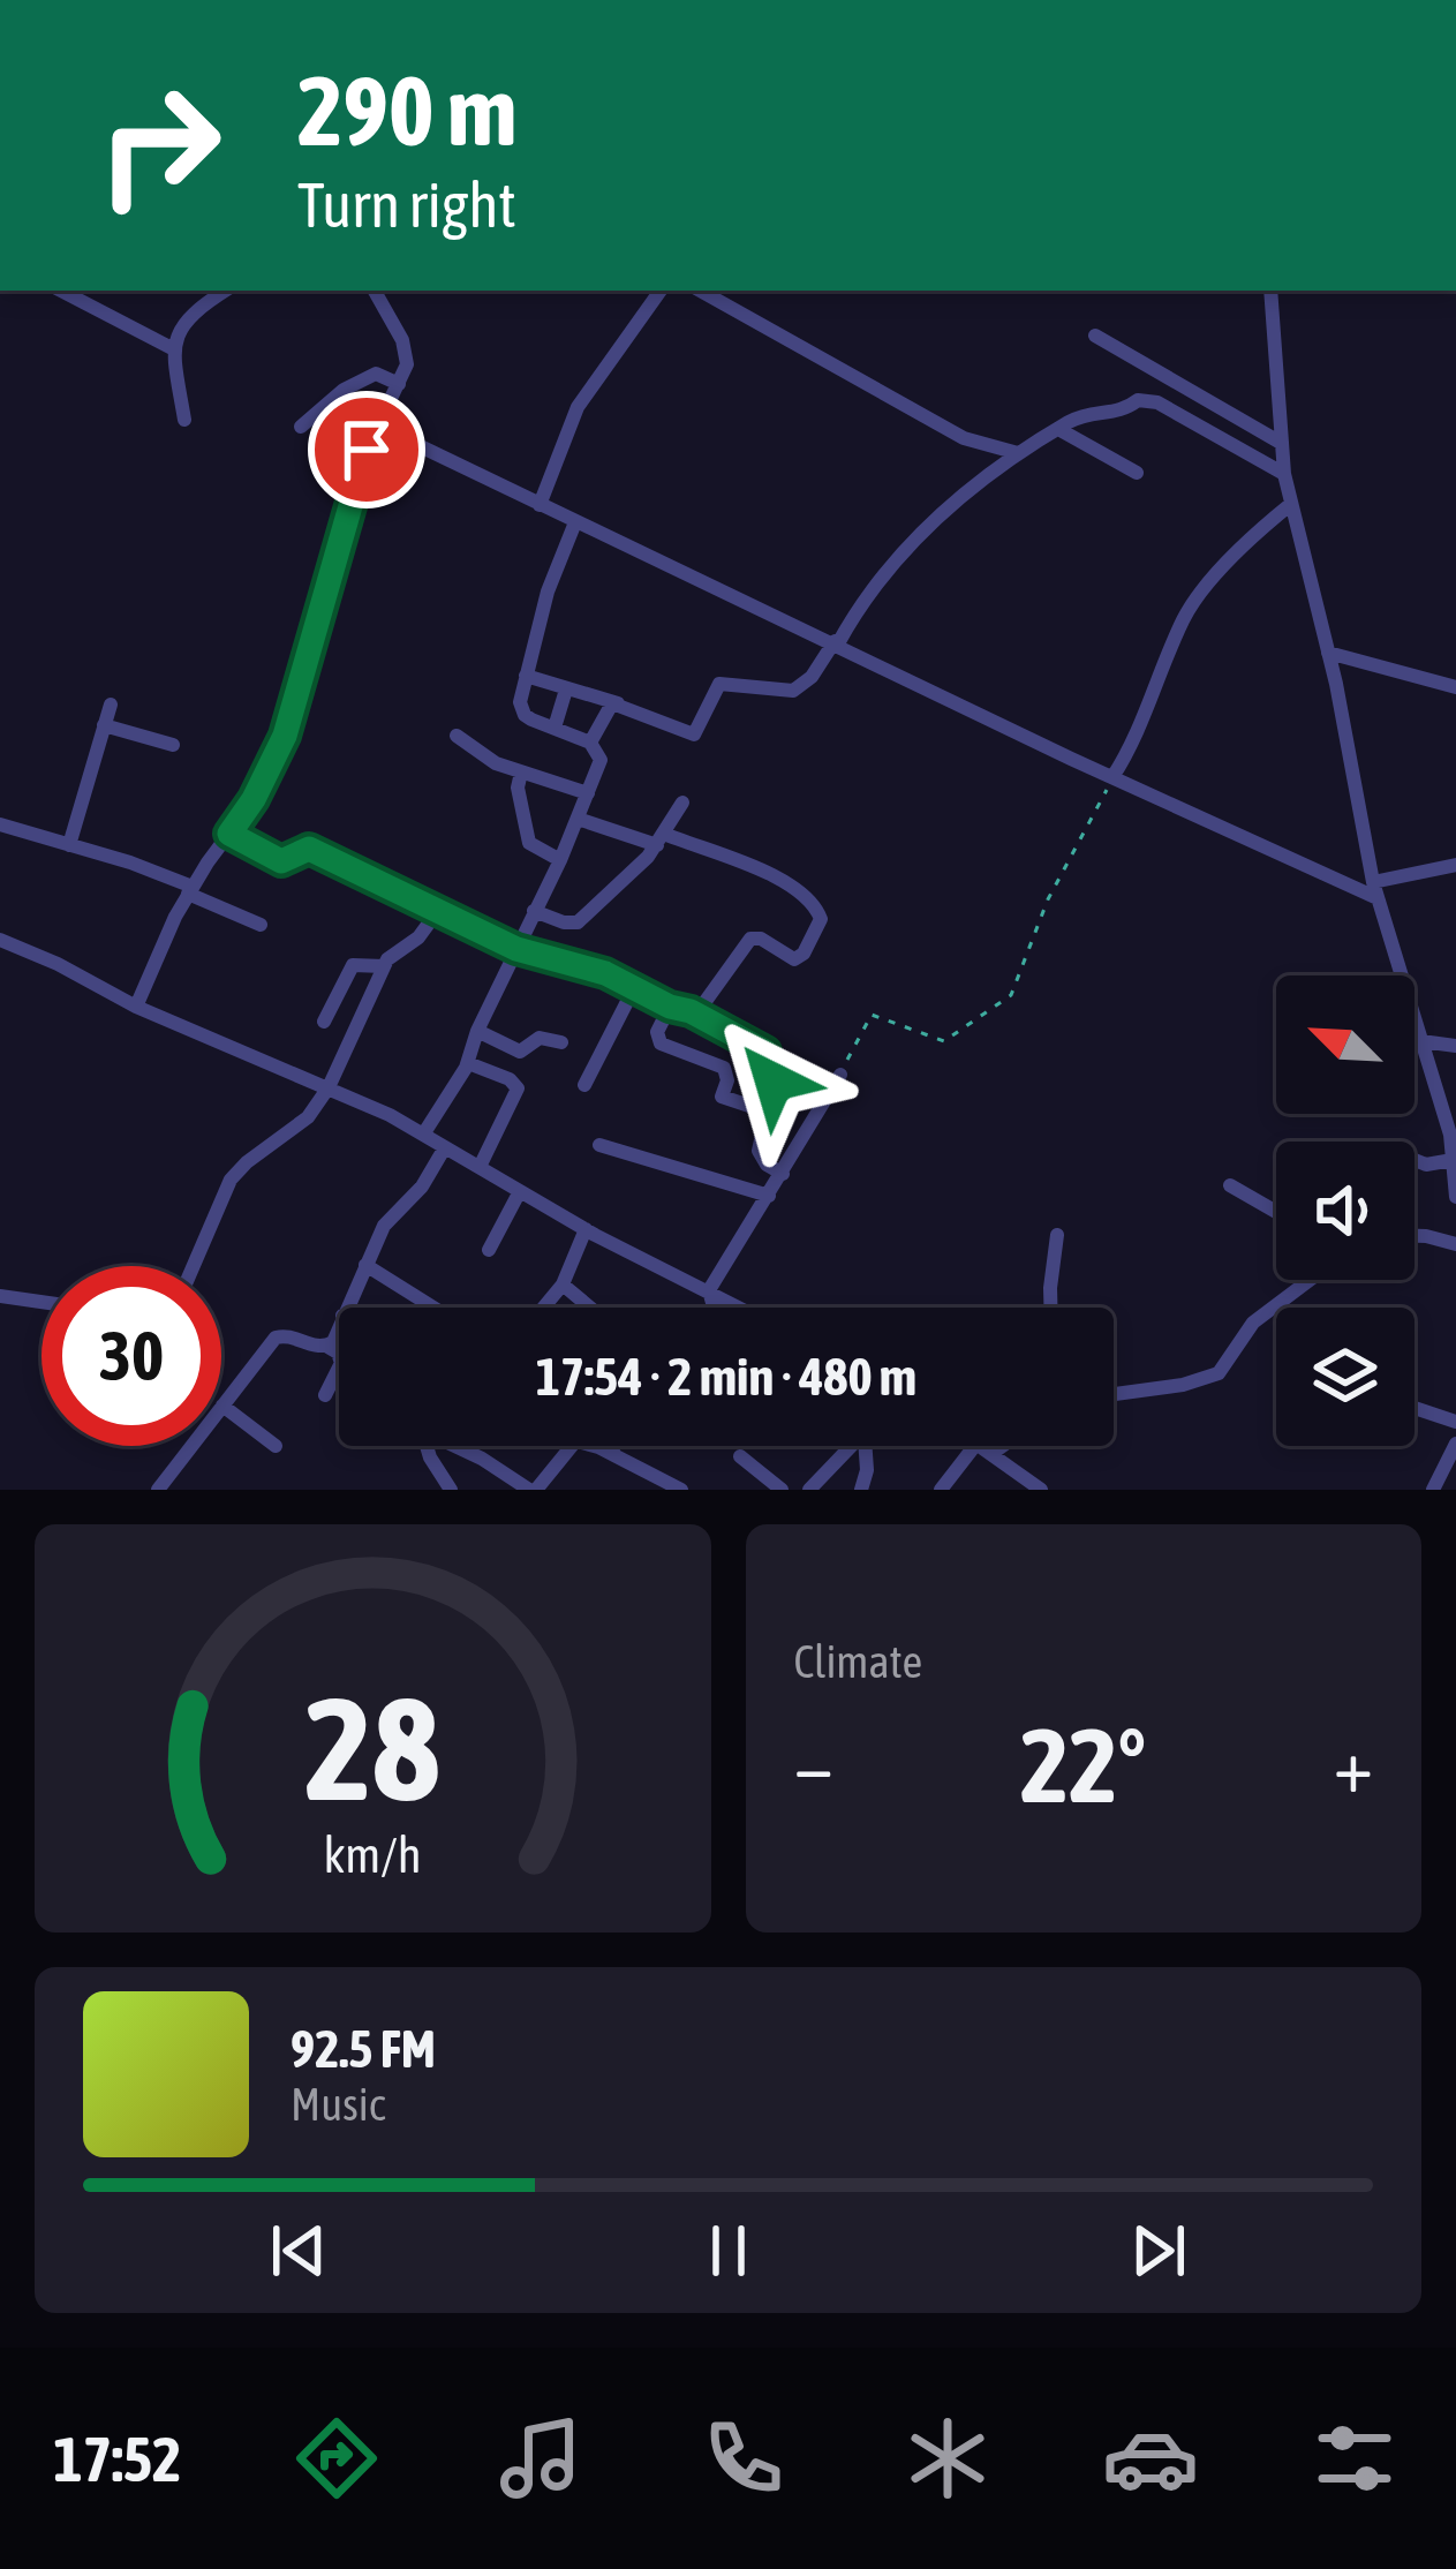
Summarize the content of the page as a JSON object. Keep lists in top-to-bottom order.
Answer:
{
  "north": "top left",
  "page": {
    "turn": ["290 m", "Turn right"],
    "limit": "30",
    "trip": "17:54 · 2 min · 480 m",
    "tile": "Climate",
    "heat": ["−", "22°", "+"],
    "song": ["92.5 FM", "Music"],
    "tabs": "17:52",
    "gauge": ["28", "km/h"]
  }
}
